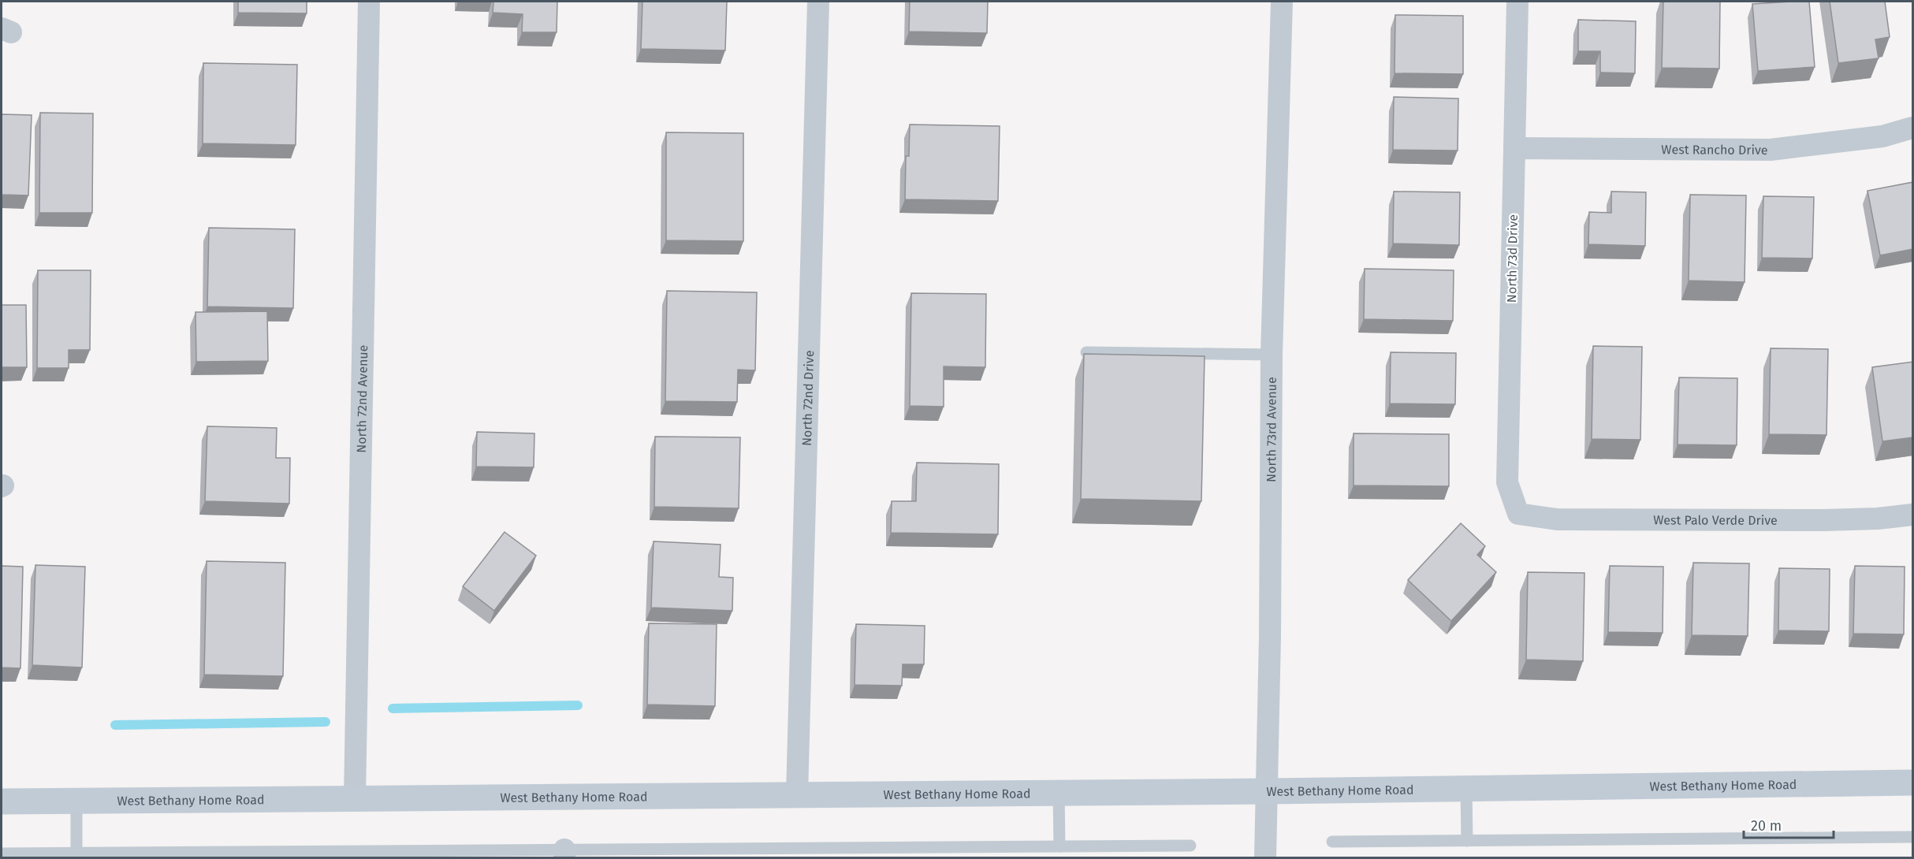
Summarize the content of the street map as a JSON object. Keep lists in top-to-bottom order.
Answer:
{
  "streets": {
    "main road": ["West Bethany Home Road"],
    "street": [
      "West Rancho Drive",
      "North 73d Drive",
      "North 72nd Drive",
      "North 72nd Avenue",
      "North 73rd Avenue",
      "West Palo Verde Drive"
    ]
  },
  "crossings": [
    ["West Rancho Drive", "North 73d Drive"],
    ["North 73d Drive", "West Palo Verde Drive"],
    ["North 72nd Drive", "West Bethany Home Road"],
    ["North 72nd Avenue", "West Bethany Home Road"],
    ["North 73rd Avenue", "West Bethany Home Road"]
  ],
  "scale_bar": "20 m"
}
